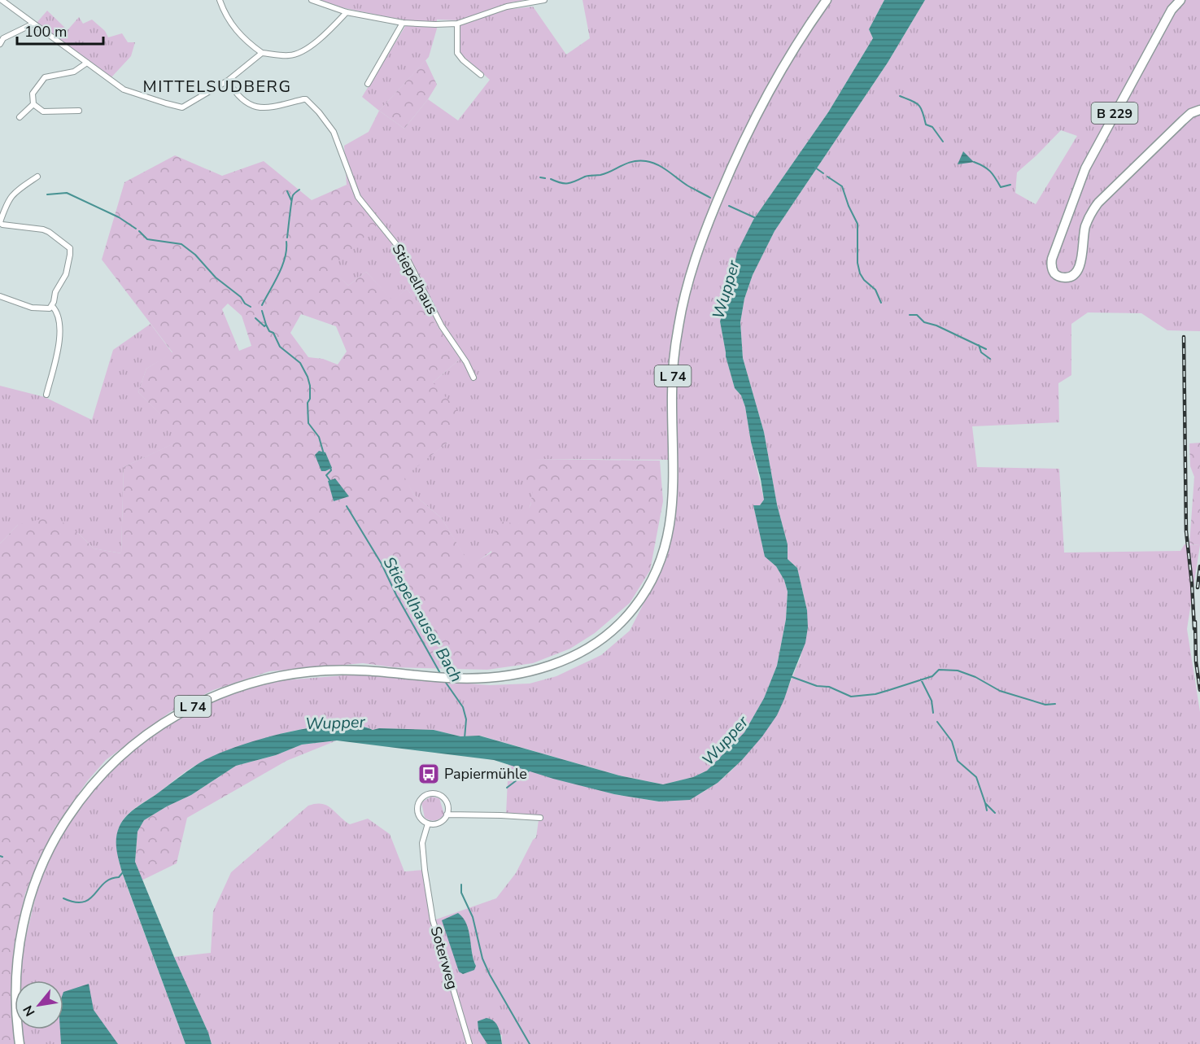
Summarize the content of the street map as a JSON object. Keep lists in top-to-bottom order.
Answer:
{
  "streets": {
    "main road": ["B 229", "L 74"],
    "street": ["Stiepelhaus", "Soterweg"]
  },
  "districts": ["MITTELSUDBERG"],
  "water": ["Wupper", "Stiepelhauser Bach"],
  "places": {
    "bus stop": ["Papiermühle"]
  },
  "scale_bar": "100 m",
  "north": "bottom left"
}
